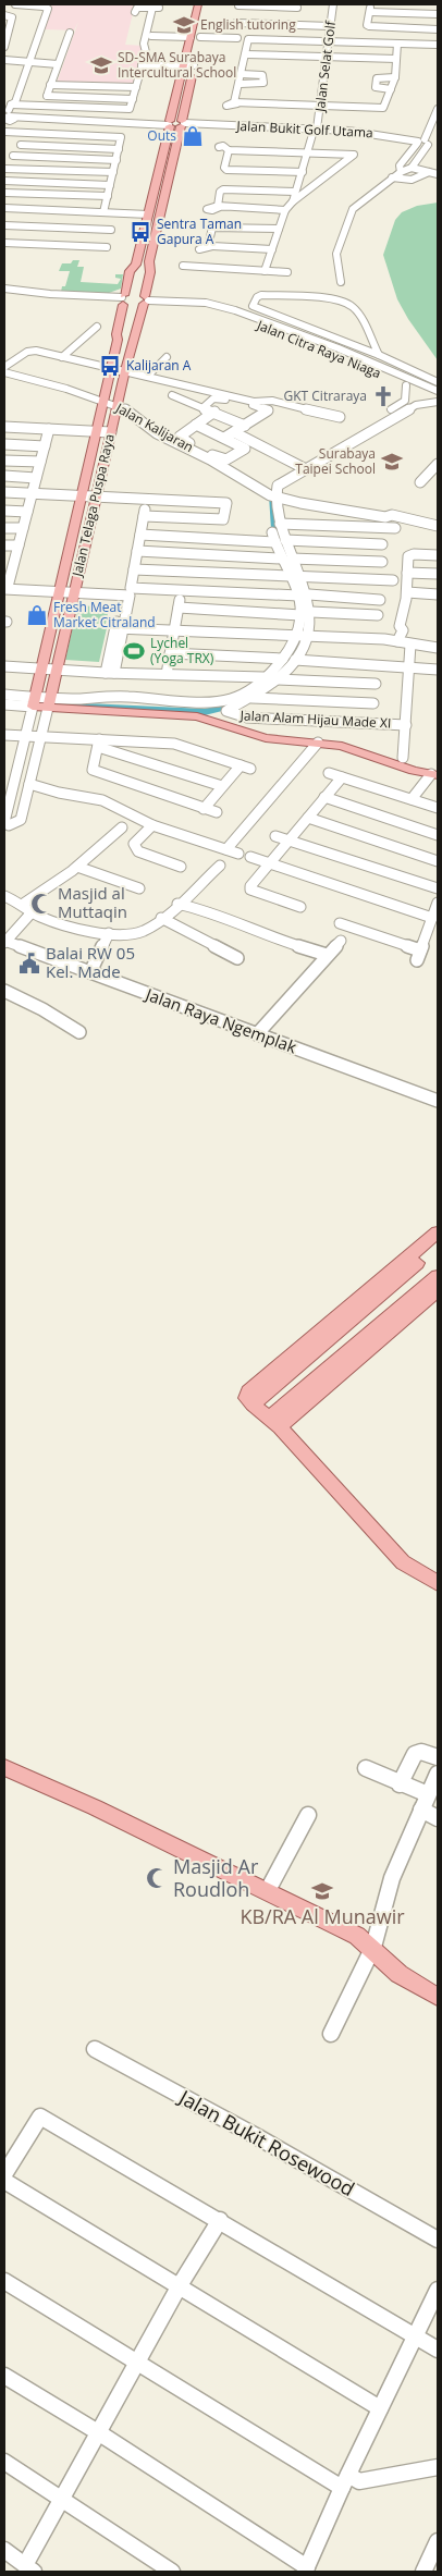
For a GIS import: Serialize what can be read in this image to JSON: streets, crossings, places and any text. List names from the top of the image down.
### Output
{
  "streets": {
    "main road": ["Jalan Telaga Puspa Raya"],
    "street": [
      "Jalan Selat Golf",
      "Jalan Bukit Golf Utama",
      "Jalan Citra Raya Niaga",
      "Jalan Kalijaran",
      "Jalan Alam Hijau Made XI",
      "Jalan Raya Ngemplak",
      "Jalan Bukit Rosewood"
    ]
  },
  "crossings": [
    ["Jalan Selat Golf", "Jalan Bukit Golf Utama"],
    ["Jalan Bukit Golf Utama", "Jalan Telaga Puspa Raya"],
    ["Jalan Citra Raya Niaga", "Jalan Telaga Puspa Raya"],
    ["Jalan Kalijaran", "Jalan Telaga Puspa Raya"]
  ],
  "places": {
    "school or university": [
      "English tutoring",
      "SD-SMA Surabaya Intercultural School",
      "Surabaya Taipei School",
      "KB/RA Al Munawir"
    ],
    "shop": ["Outs", "Fresh Meat Market Citraland"],
    "bus stop": ["Sentra Taman Gapura A", "Kalijaran A"],
    "church": ["GKT Citraraya"],
    "sports": ["Lychel (Yoga TRX)"],
    "mosque": ["Masjid al Muttaqin", "Masjid Ar Roudloh"],
    "public building": ["Balai RW 05 Kel. Made"]
  }
}
